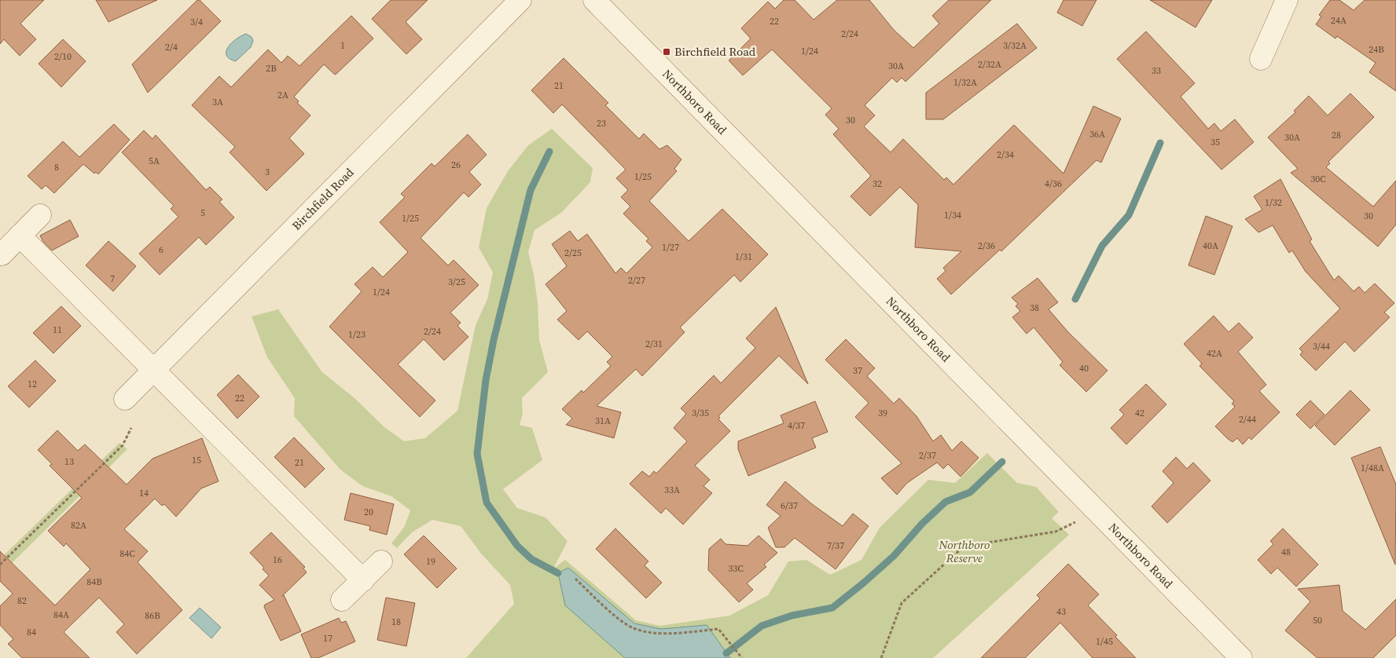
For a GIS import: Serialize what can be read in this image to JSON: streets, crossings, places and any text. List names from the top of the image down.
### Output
{
  "streets": {
    "street": ["Northboro Road", "Birchfield Road"]
  },
  "parks": ["Northboro Reserve"],
  "places": {
    "transit": ["Birchfield Road"]
  },
  "house_numbers": [
    "24A",
    "22",
    "3/4",
    "2/24",
    "1",
    "3/32A",
    "2/4",
    "24B",
    "1/24",
    "2/10",
    "2/32A",
    "30A",
    "2B",
    "33",
    "1/32A",
    "21",
    "2A",
    "3A",
    "30",
    "23",
    "36A",
    "28",
    "30A",
    "35",
    "2/34",
    "5A",
    "26",
    "8",
    "3",
    "1/25",
    "30C",
    "32",
    "4/36",
    "1/32",
    "5",
    "1/34",
    "30",
    "1/25",
    "2/36",
    "40A",
    "1/27",
    "6",
    "2/25",
    "1/31",
    "7",
    "2/27",
    "3/25",
    "1/24",
    "38",
    "11",
    "2/24",
    "1/23",
    "2/31",
    "3/44",
    "42A",
    "40",
    "37",
    "12",
    "22",
    "3/35",
    "39",
    "42",
    "2/44",
    "31A",
    "4/37",
    "2/37",
    "15",
    "13",
    "21",
    "1/48A",
    "33A",
    "14",
    "6/37",
    "20",
    "82A",
    "7/37",
    "48",
    "84C",
    "16",
    "19",
    "33C",
    "84B",
    "82",
    "43",
    "84A",
    "86B",
    "50",
    "18",
    "84",
    "17",
    "1/45"
  ]
}
